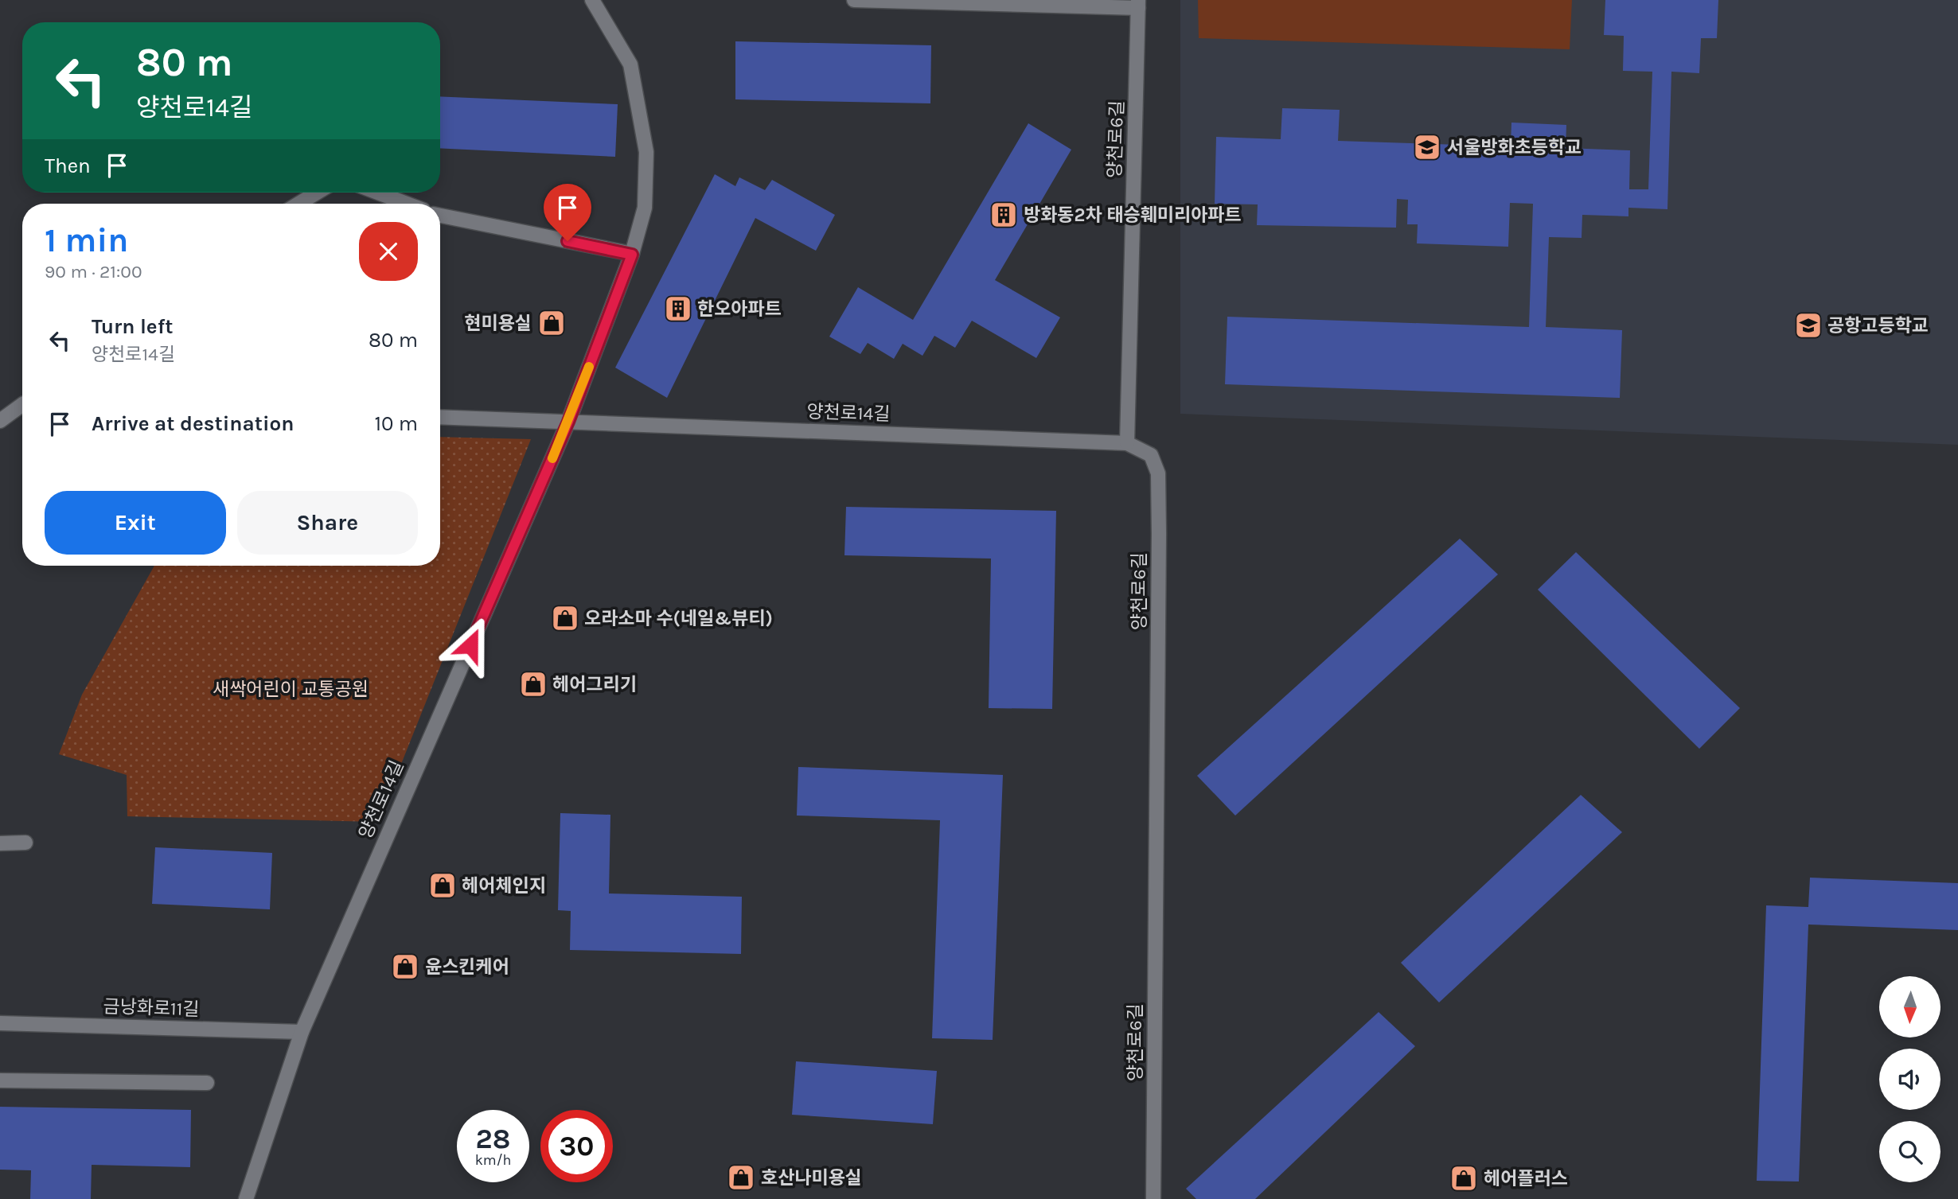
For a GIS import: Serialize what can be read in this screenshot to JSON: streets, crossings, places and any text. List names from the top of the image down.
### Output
{
  "streets": {
    "street": ["양천로6길", "양천로14길", "금낭화로11길"]
  },
  "crossings": [
    ["양천로6길", "양천로14길"],
    ["양천로14길", "금낭화로11길"]
  ],
  "parks": ["새싹어린이 교통공원"],
  "places": {
    "school or university": ["서울방화초등학교", "공항고등학교"],
    "building": ["방화동2차 태승훼미리아파트", "한오아파트"],
    "shop": [
      "현미용실",
      "오라소마 수(네일&뷰티)",
      "헤어그리기",
      "헤어체인지",
      "윤스킨케어",
      "호산나미용실",
      "헤어플러스"
    ]
  },
  "north": "bottom",
  "page": {
    "turn": ["80 m", "양천로14길"],
    "then": "Then",
    "heading": ["1 min", "90 m · 21:00"],
    "list": [
      {
        "name": "Turn left",
        "note": "양천로14길",
        "value": "80 m"
      },
      {
        "name": "Arrive at destination",
        "value": "10 m"
      }
    ],
    "buttons": ["Exit", "Share"],
    "speed": "28 km/h",
    "limit": "30"
  }
}
